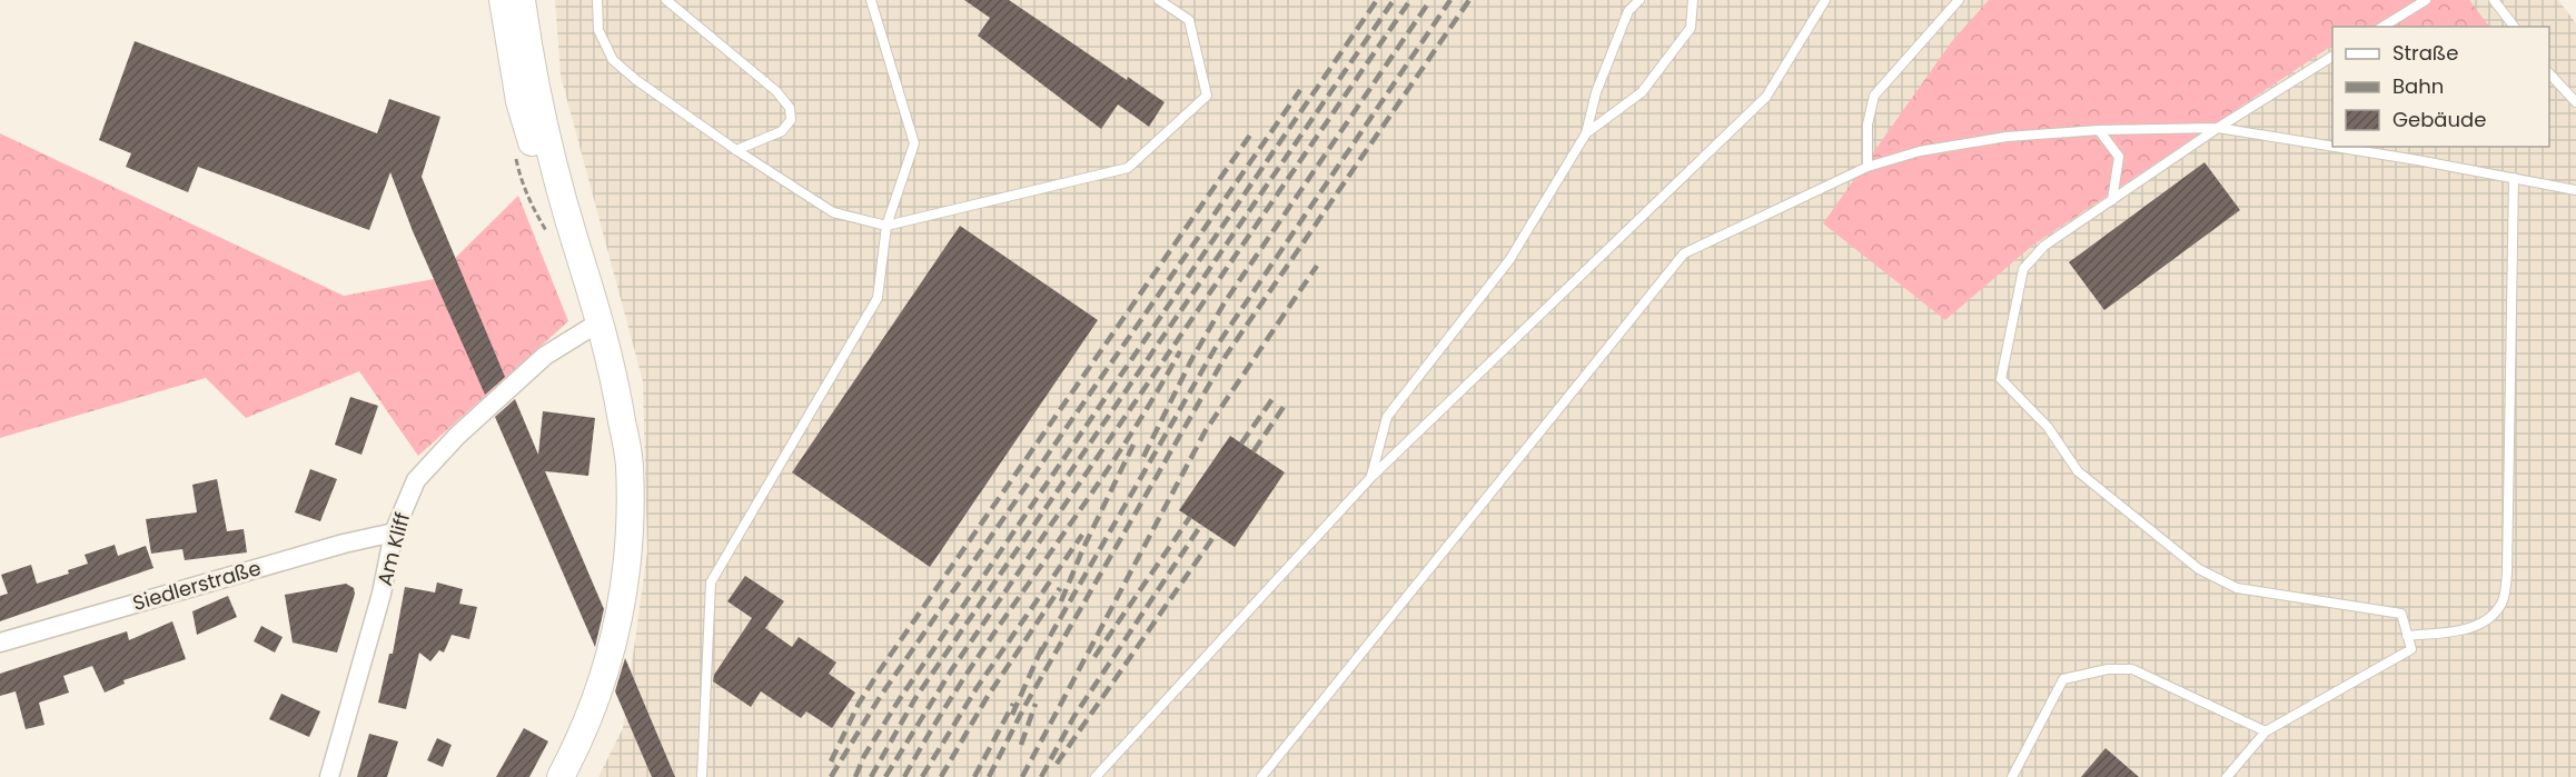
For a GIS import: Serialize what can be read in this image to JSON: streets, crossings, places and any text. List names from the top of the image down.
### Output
{
  "streets": {
    "street": ["Am Kliff", "Siedlerstraße"]
  },
  "crossings": [
    ["Am Kliff", "Siedlerstraße"]
  ],
  "legend": ["Straße", "Bahn", "Gebäude"]
}
